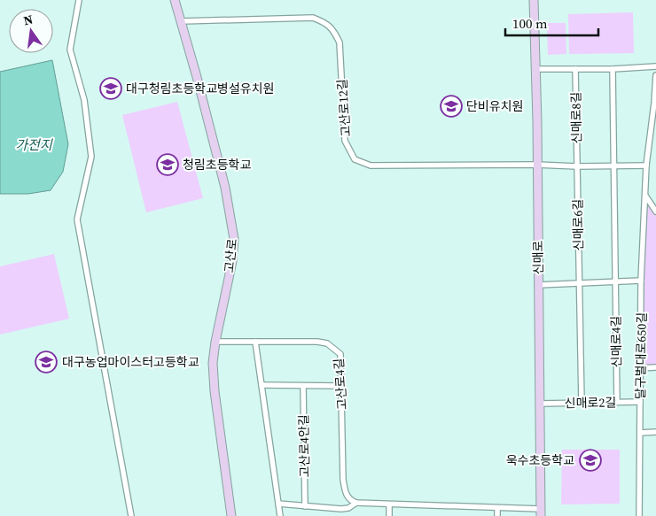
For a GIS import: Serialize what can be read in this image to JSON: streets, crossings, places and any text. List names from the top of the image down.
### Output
{
  "streets": {
    "main road": ["고산로", "신매로"],
    "street": [
      "고산로12길",
      "신매로8길",
      "신매로6길",
      "신매로4길",
      "달구벌대로650길",
      "고산로4길",
      "신매로2길",
      "고산로4안길"
    ]
  },
  "crossings": [
    ["고산로12길", "고산로"],
    ["고산로12길", "신매로"],
    ["신매로8길", "신매로6길"],
    ["고산로", "고산로4길"],
    ["신매로", "신매로2길"],
    ["신매로4길", "신매로2길"],
    ["달구벌대로650길", "신매로2길"]
  ],
  "water": ["가전지"],
  "places": {
    "school or university": [
      "대구청림초등학교병설유치원",
      "단비유치원",
      "청림초등학교",
      "대구농업마이스터고등학교",
      "욱수초등학교"
    ]
  },
  "scale_bar": "100 m",
  "north": "top"
}
